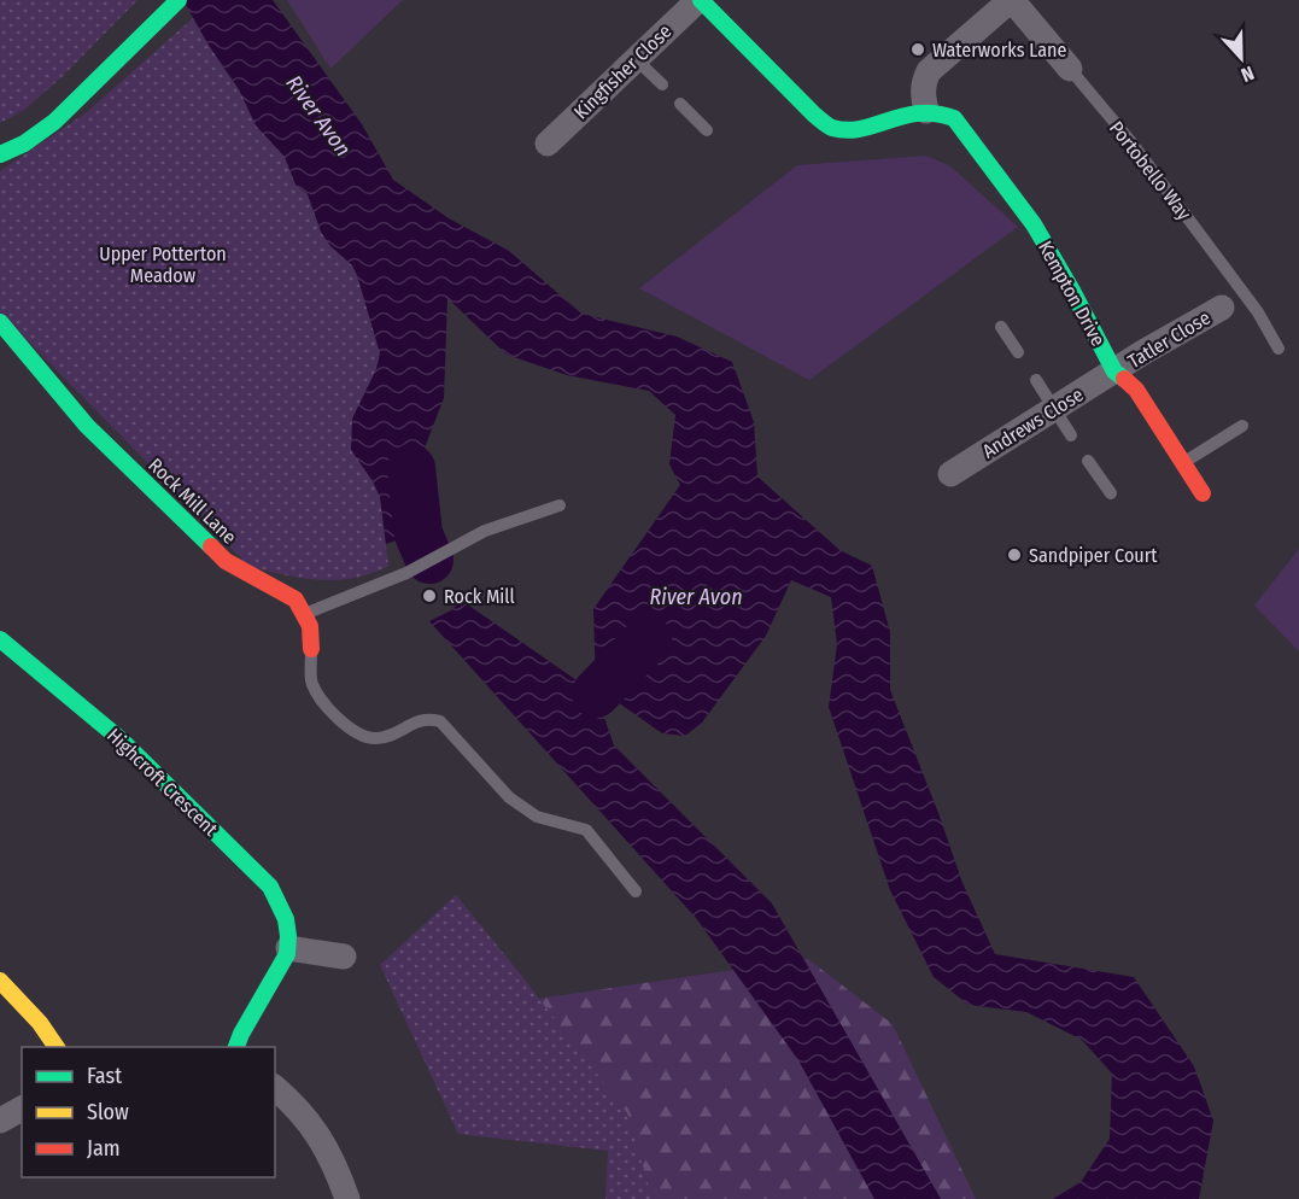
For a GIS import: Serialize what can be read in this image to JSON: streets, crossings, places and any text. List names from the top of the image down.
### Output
{
  "streets": {
    "street": [
      "Kingfisher Close",
      "Portobello Way",
      "Kempton Drive",
      "Tatler Close",
      "Andrews Close",
      "Rock Mill Lane",
      "Highcroft Crescent"
    ]
  },
  "crossings": [
    ["Portobello Way", "Kempton Drive"],
    ["Kempton Drive", "Tatler Close"],
    ["Kempton Drive", "Andrews Close"],
    ["Tatler Close", "Andrews Close"]
  ],
  "water": ["River Avon"],
  "parks": ["Upper Potterton Meadow"],
  "places": ["Waterworks Lane", "Sandpiper Court", "Rock Mill"],
  "legend": ["Fast", "Slow", "Jam"],
  "north": "bottom"
}
